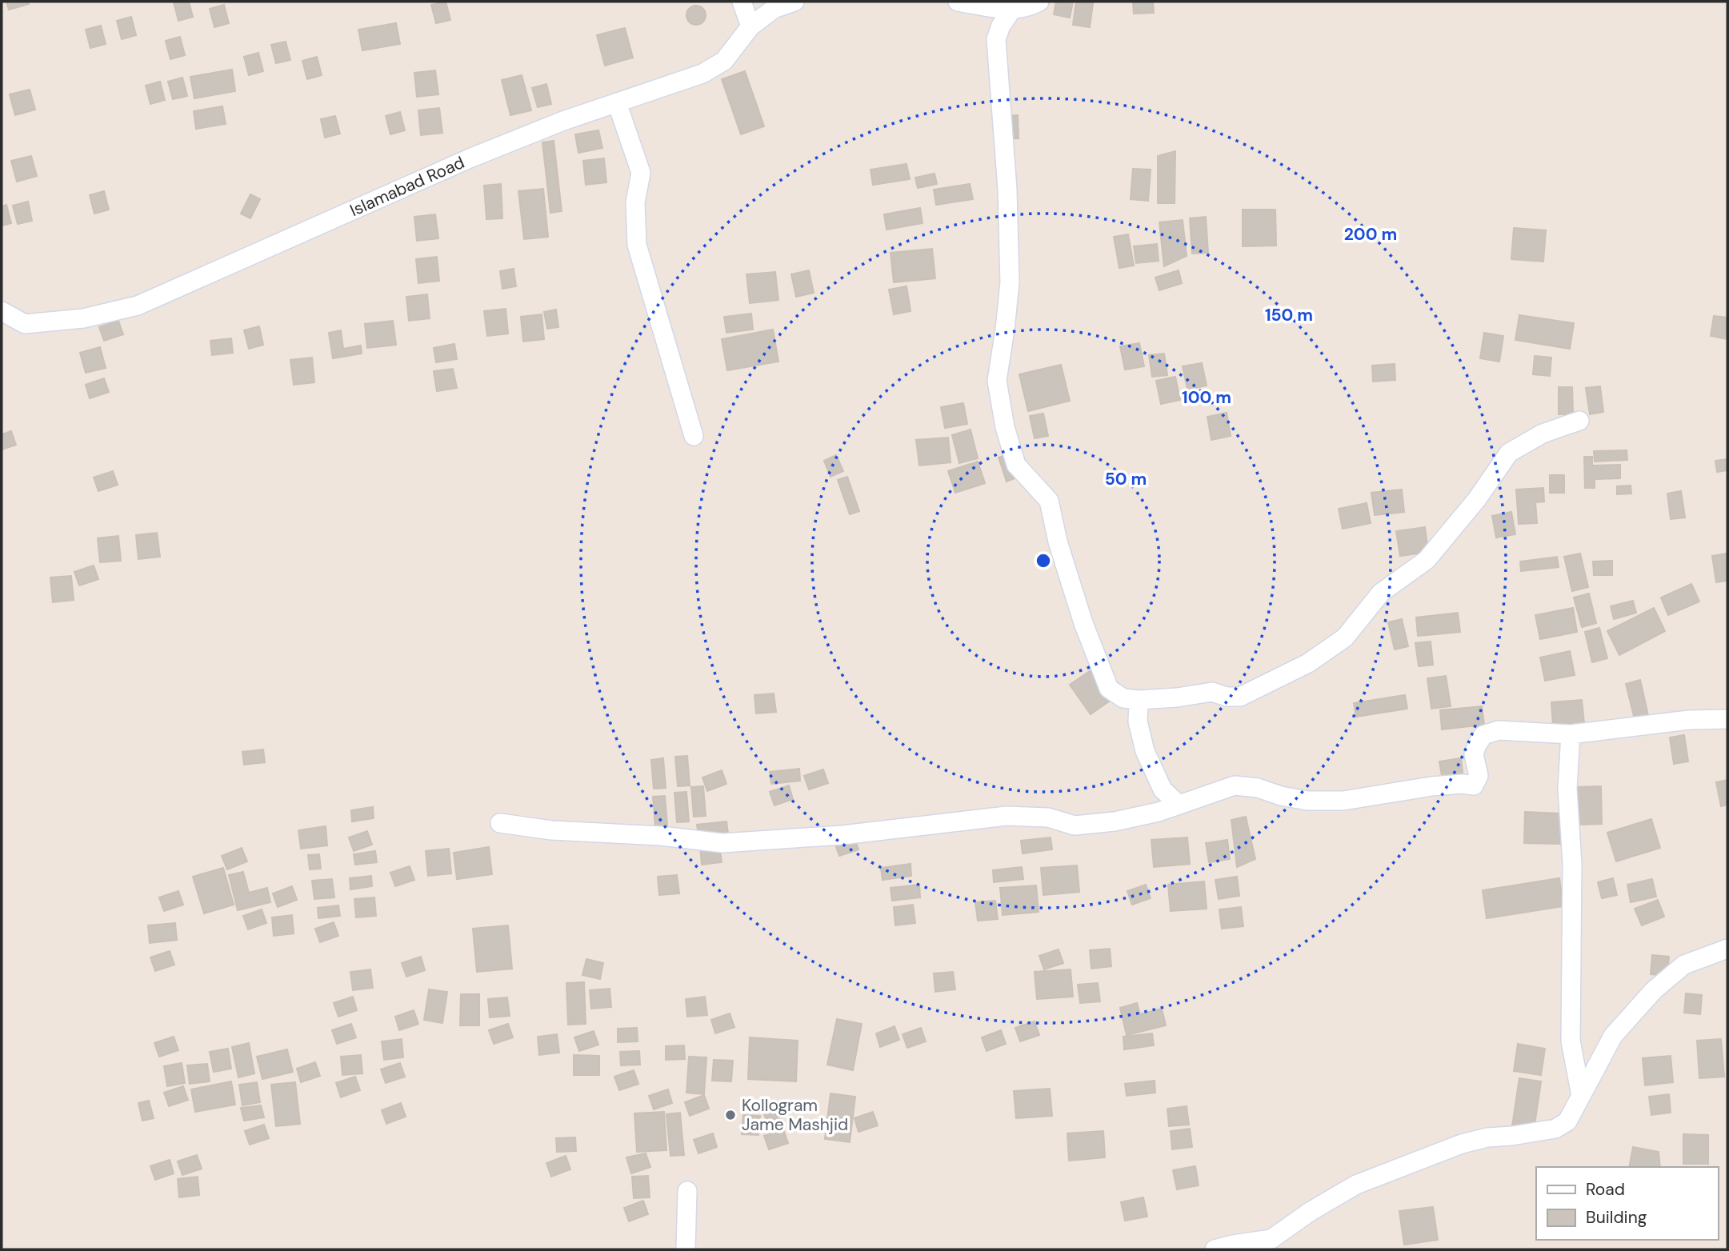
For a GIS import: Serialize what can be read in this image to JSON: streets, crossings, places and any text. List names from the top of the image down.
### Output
{
  "streets": {
    "street": ["Islamabad Road"]
  },
  "places": ["Kollogram Jame Mashjid"],
  "legend": ["Road", "Building"],
  "rings": [
    "200 m",
    "150 m",
    "100 m",
    "50 m"
  ]
}
